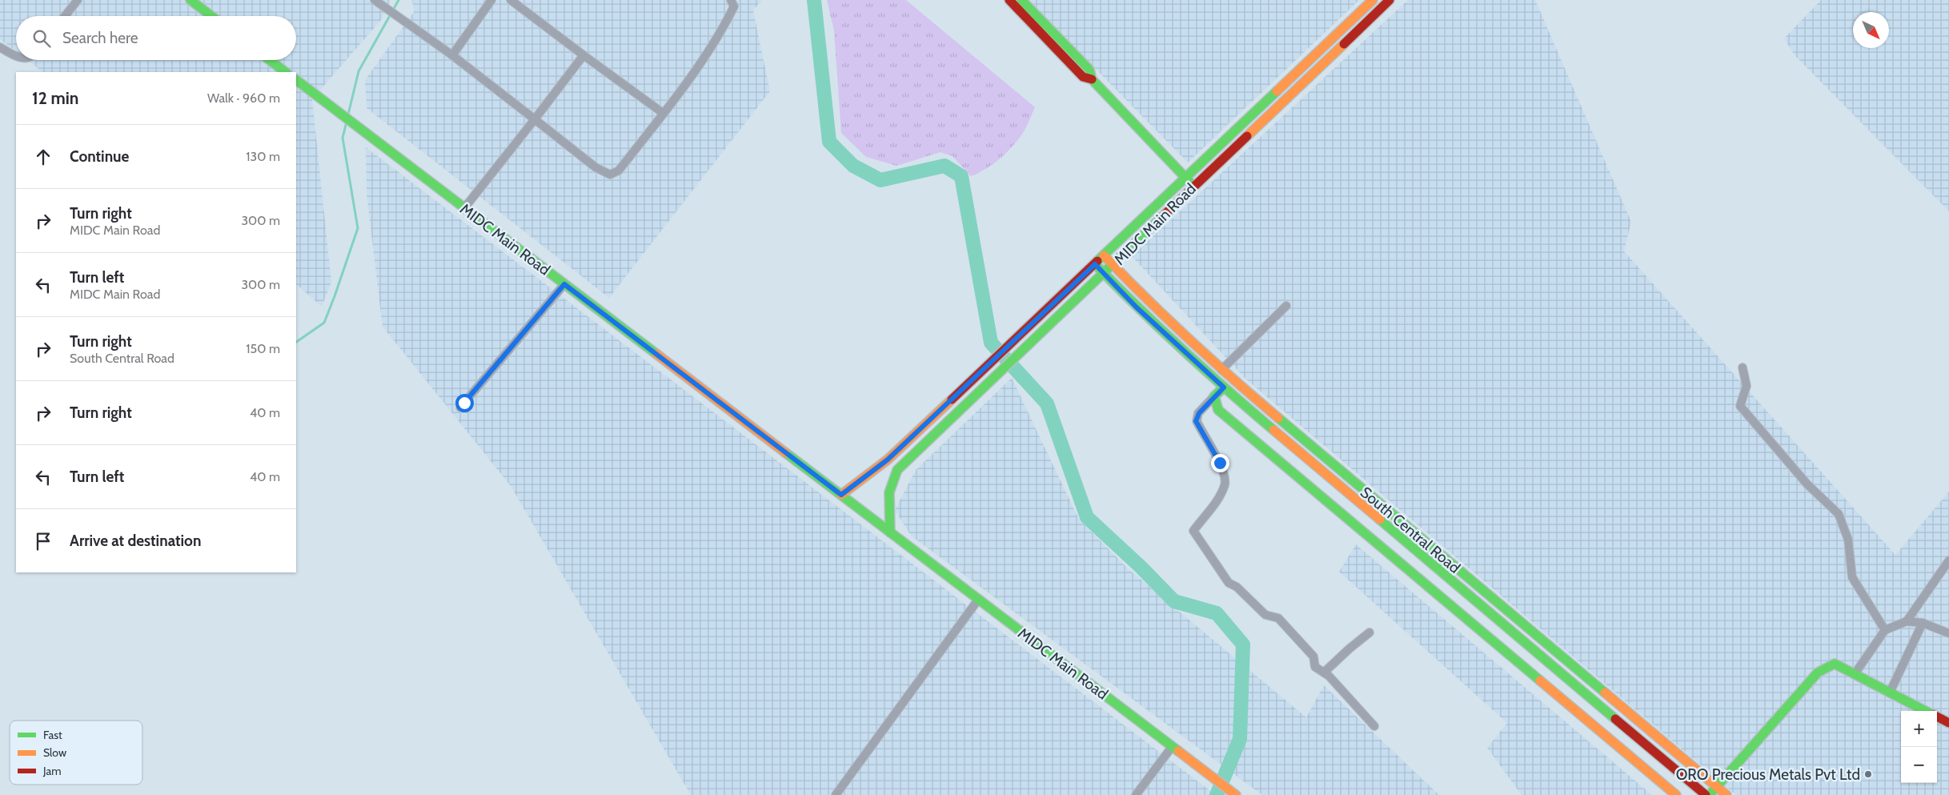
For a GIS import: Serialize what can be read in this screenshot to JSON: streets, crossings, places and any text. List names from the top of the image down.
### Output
{
  "streets": {
    "street": ["MIDC Main Road", "South Central Road"]
  },
  "crossings": [
    ["MIDC Main Road", "South Central Road"]
  ],
  "places": ["ORO Precious Metals Pvt Ltd"],
  "legend": ["Fast", "Slow", "Jam"],
  "north": "bottom right",
  "page": {
    "search": "Search here",
    "heading": ["12 min", "Walk · 960 m"],
    "list": [
      ["Continue", "130 m"],
      ["Turn right", "MIDC Main Road", "300 m"],
      ["Turn left", "MIDC Main Road", "300 m"],
      ["Turn right", "South Central Road", "150 m"],
      ["Turn right", "40 m"],
      ["Turn left", "40 m"],
      "Arrive at destination"
    ],
    "map_buttons": ["+", "−"]
  }
}
